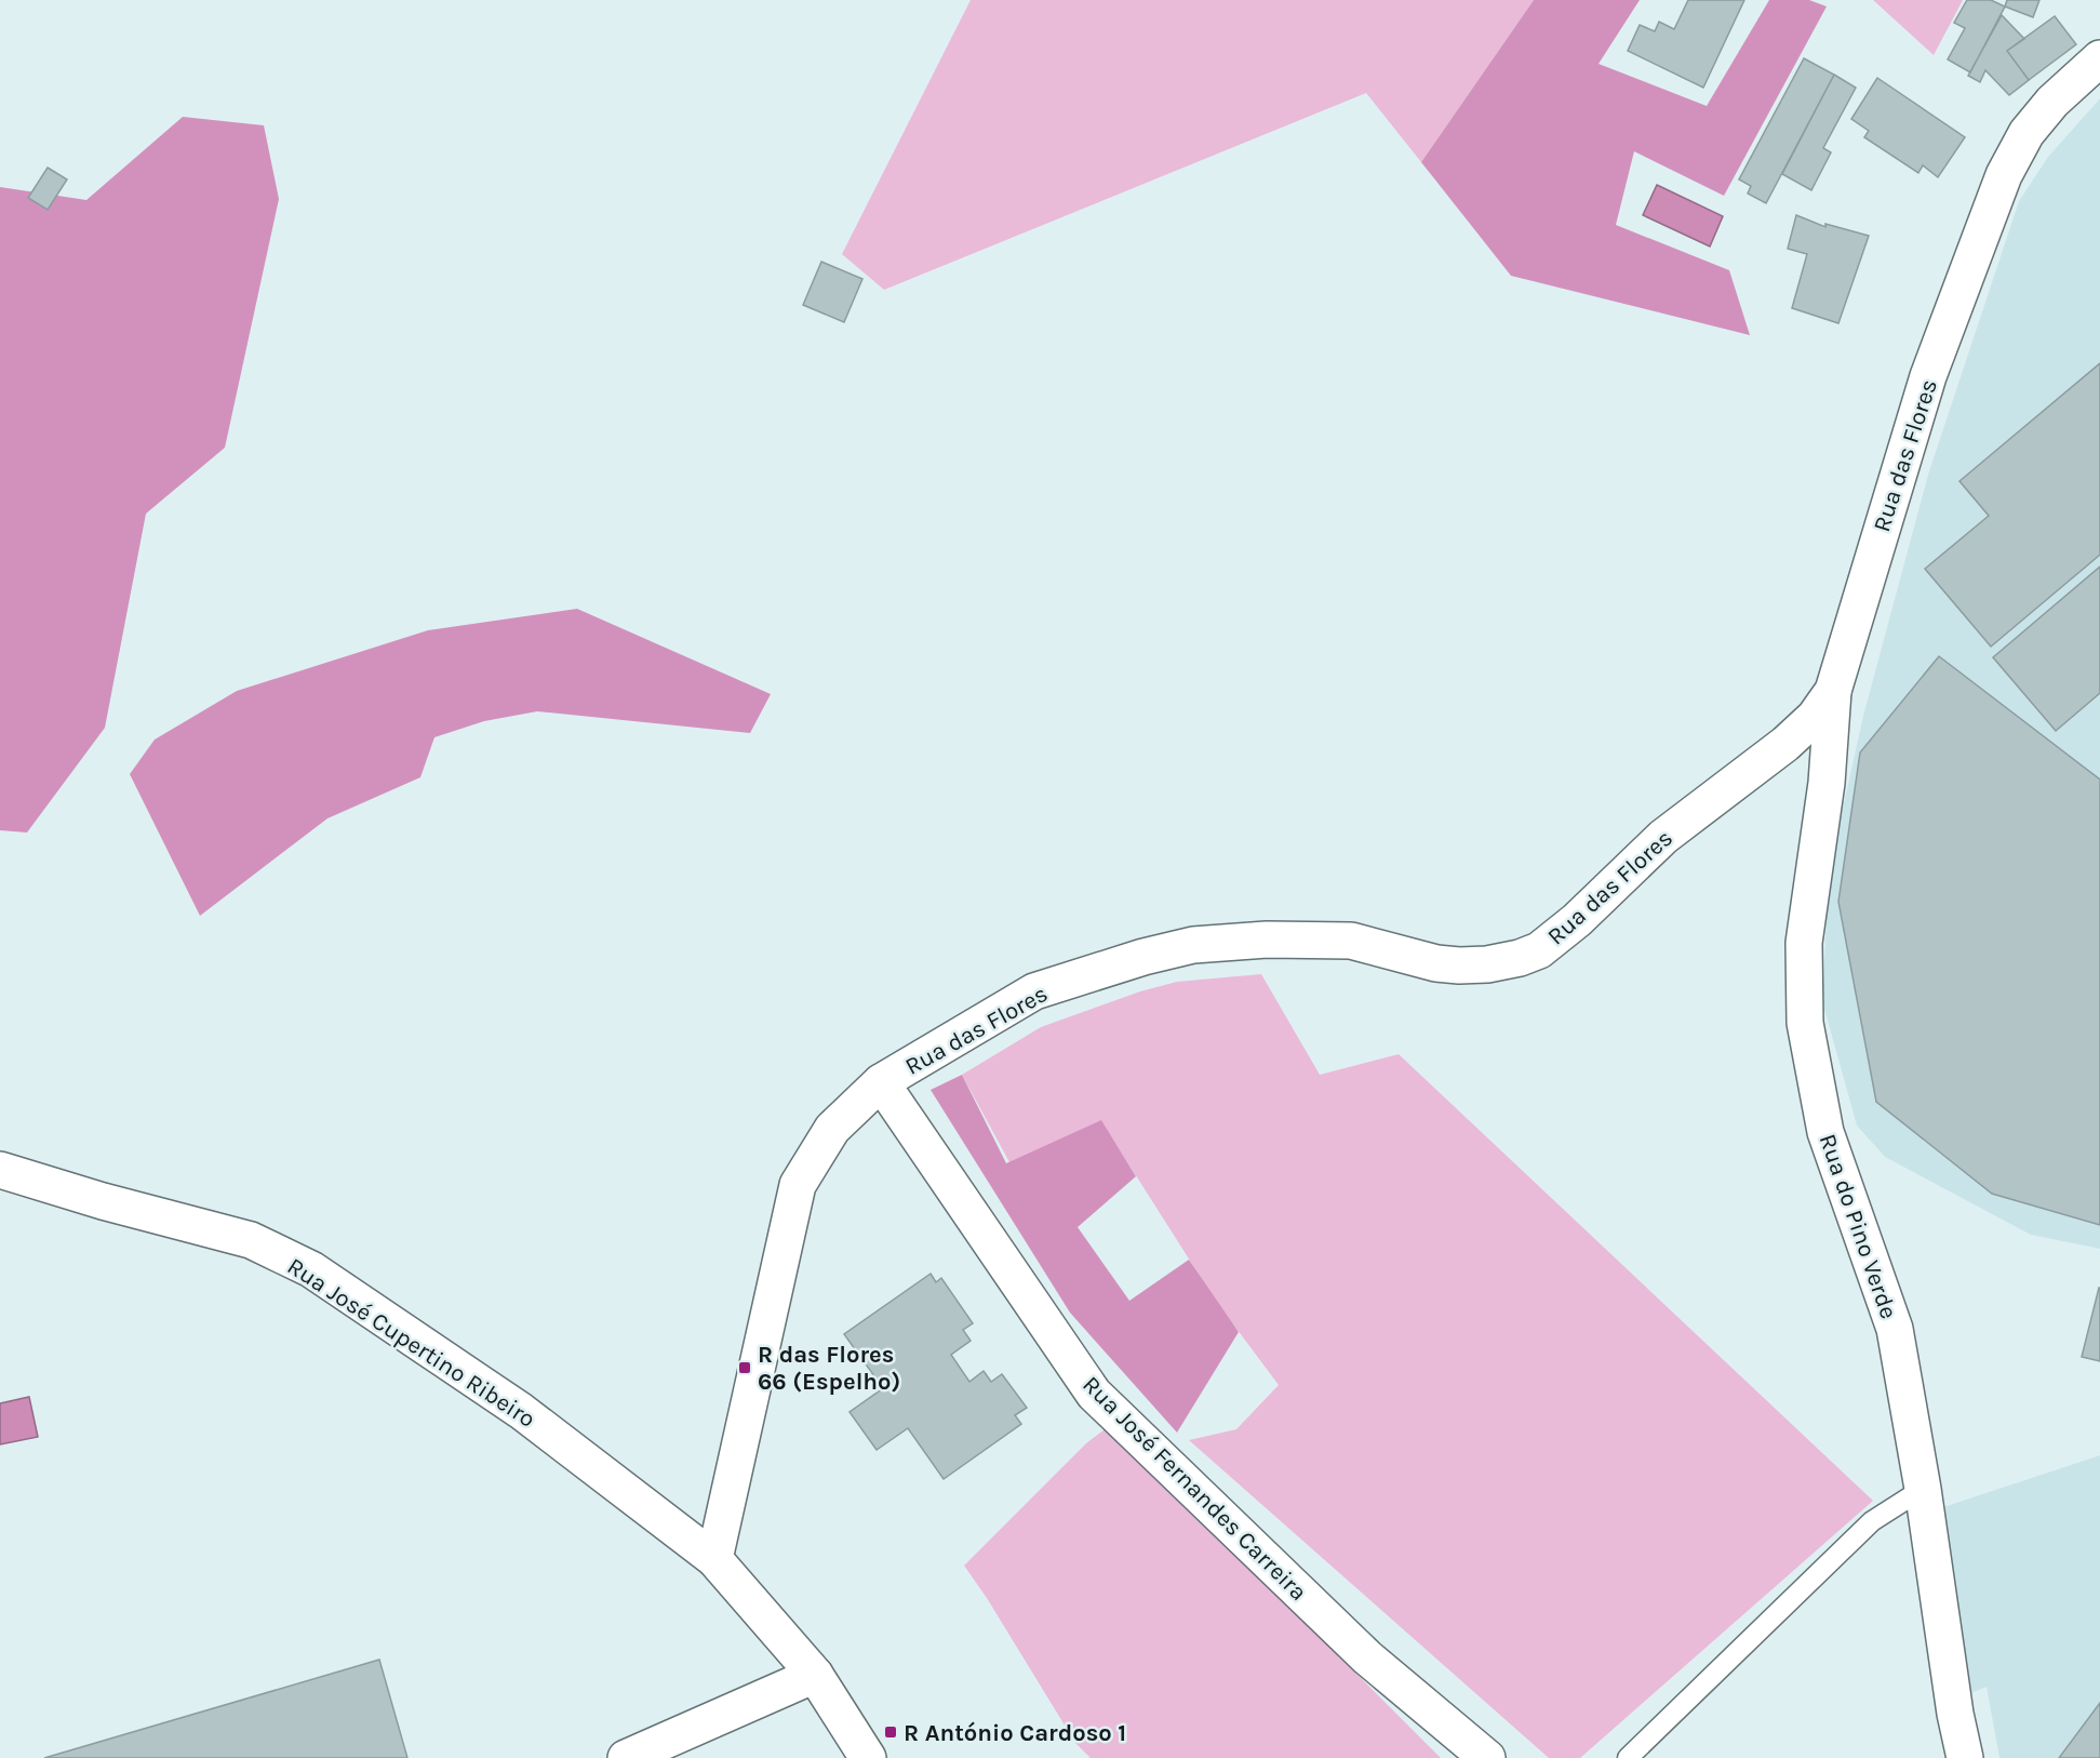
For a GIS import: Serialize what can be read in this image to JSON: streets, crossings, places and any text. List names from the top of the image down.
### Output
{
  "streets": {
    "street": [
      "Rua das Flores",
      "Rua do Pino Verde",
      "Rua José Cupertino Ribeiro",
      "Rua José Fernandes Carreira"
    ]
  },
  "crossings": [
    ["Rua das Flores", "Rua do Pino Verde"],
    ["Rua das Flores", "Rua José Cupertino Ribeiro"],
    ["Rua das Flores", "Rua José Fernandes Carreira"]
  ],
  "places": {
    "transit": ["R das Flores 66 (Espelho)", "R António Cardoso 1"]
  }
}
